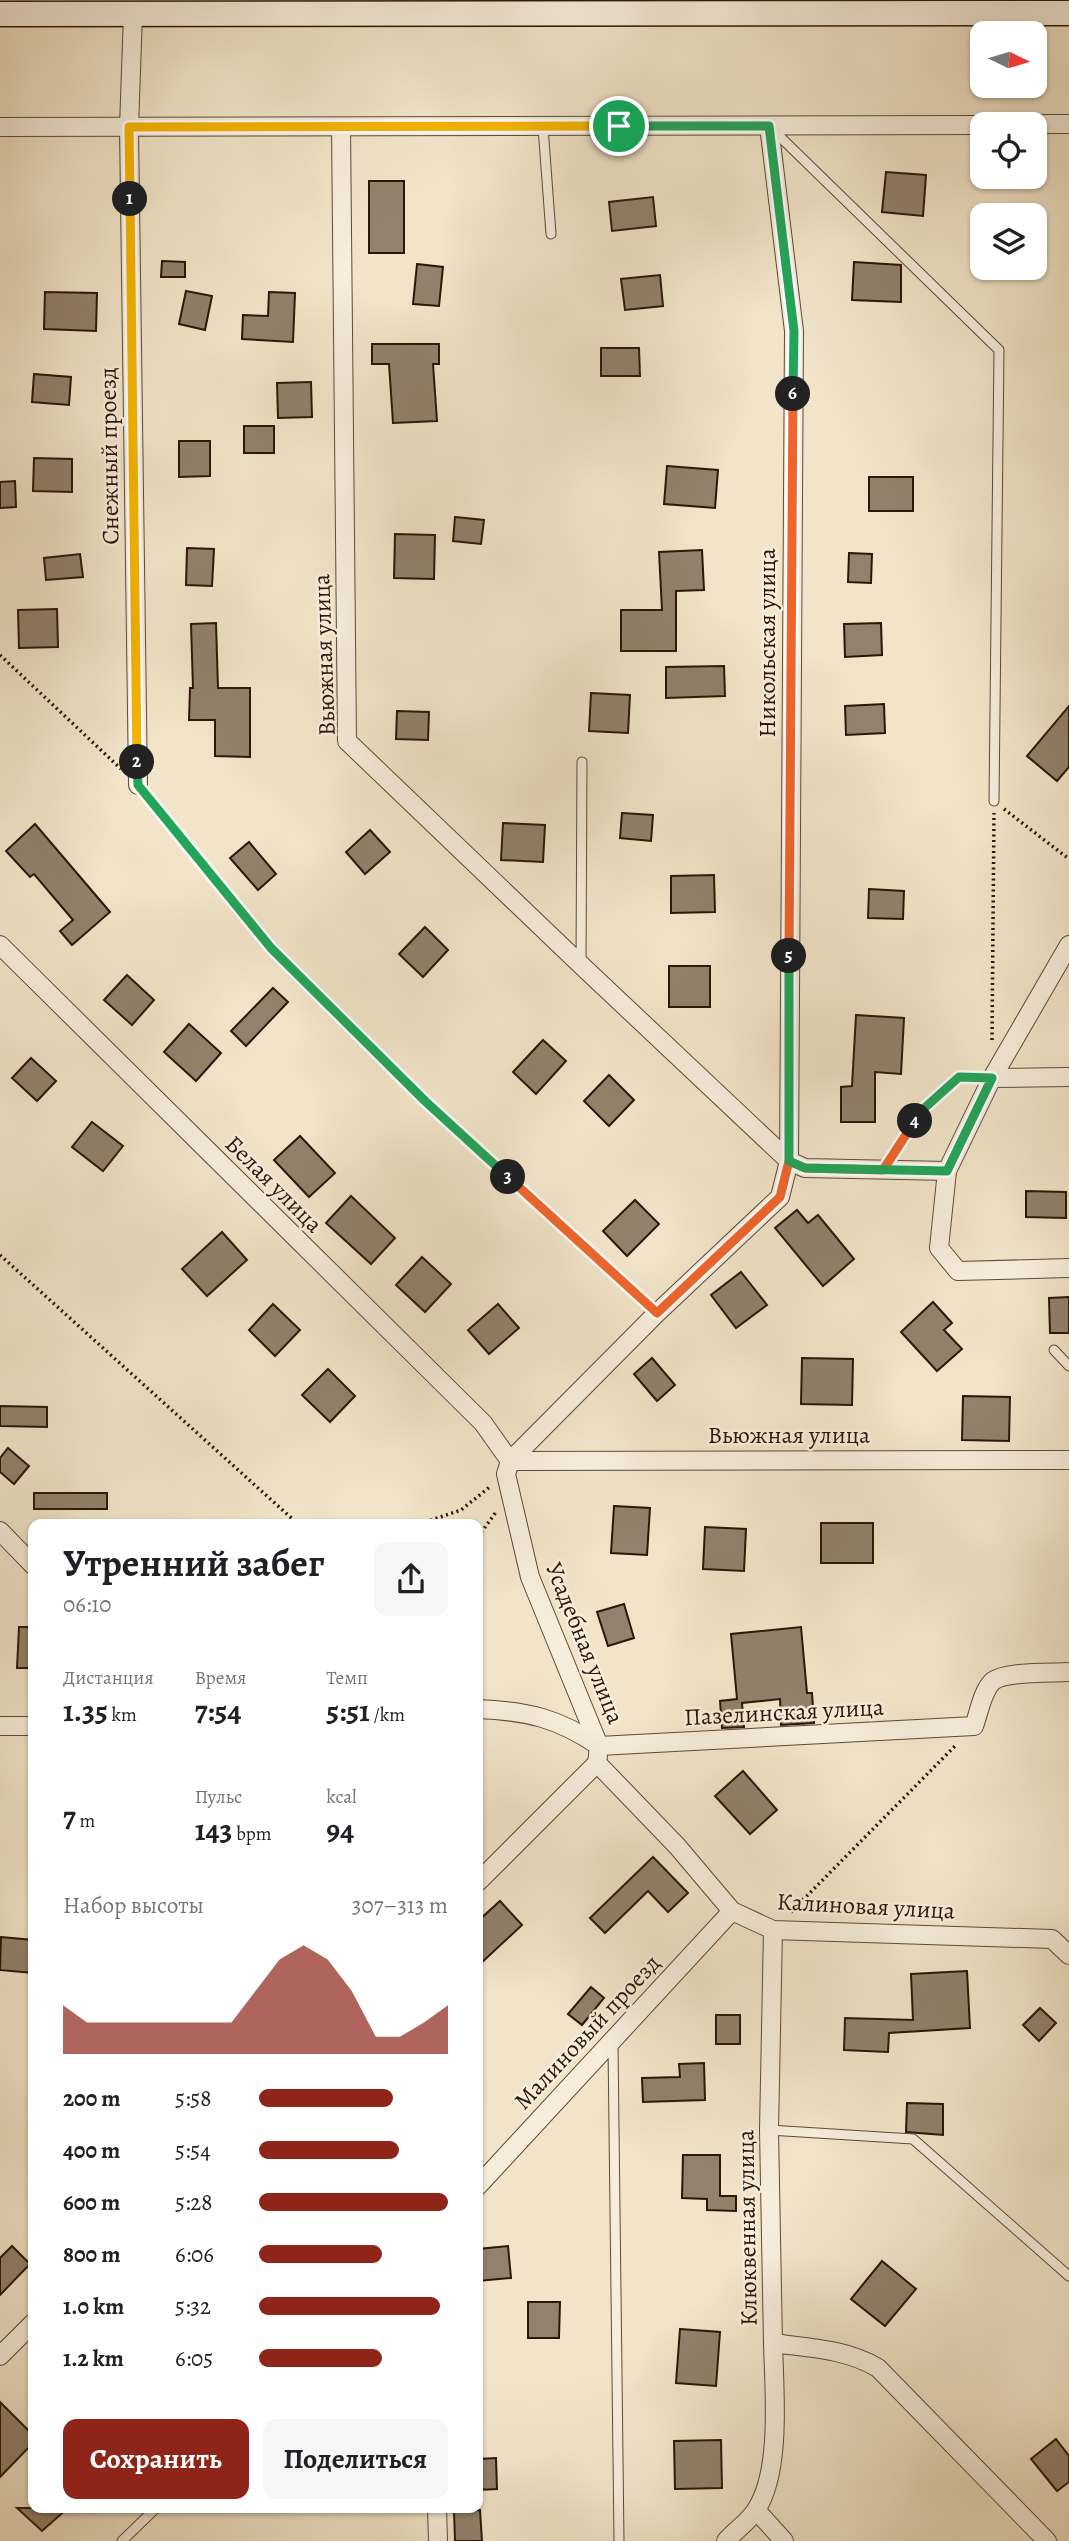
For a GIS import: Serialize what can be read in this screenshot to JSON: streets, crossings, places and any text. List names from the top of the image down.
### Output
{
  "streets": {
    "street": [
      "Снежный проезд",
      "Никольская улица",
      "Вьюжная улица",
      "Белая улица",
      "Усадебная улица",
      "Пазелинская улица",
      "Калиновая улица",
      "Малиновый проезд",
      "Клюквенная улица"
    ]
  },
  "crossings": [
    ["Никольская улица", "Вьюжная улица"],
    ["Никольская улица", "Белая улица"],
    ["Никольская улица", "Усадебная улица"],
    ["Вьюжная улица", "Белая улица"],
    ["Вьюжная улица", "Усадебная улица"],
    ["Белая улица", "Усадебная улица"],
    ["Усадебная улица", "Пазелинская улица"],
    ["Усадебная улица", "Калиновая улица"],
    ["Пазелинская улица", "Калиновая улица"],
    ["Калиновая улица", "Малиновый проезд"],
    ["Калиновая улица", "Клюквенная улица"]
  ],
  "north": "right",
  "page": {
    "pins": [
      "1",
      "6",
      "2",
      "5",
      "4",
      "3"
    ],
    "heading": ["Утренний забег", "06:10"],
    "stats": [
      ["Дистанция", "1.35 km"],
      ["Время", "7:54"],
      ["Темп", "5:51 /km"],
      ["7 m"],
      ["Пульс", "143 bpm"],
      ["kcal", "94"]
    ],
    "chart": ["Набор высоты", "307–313 m"],
    "list": [
      {
        "name": "200 m",
        "note": "5:58"
      },
      {
        "name": "400 m",
        "note": "5:54"
      },
      {
        "name": "600 m",
        "note": "5:28"
      },
      {
        "name": "800 m",
        "note": "6:06"
      },
      {
        "name": "1.0 km",
        "note": "5:32"
      },
      {
        "name": "1.2 km",
        "note": "6:05"
      }
    ],
    "buttons": ["Сохранить", "Поделиться"]
  }
}
